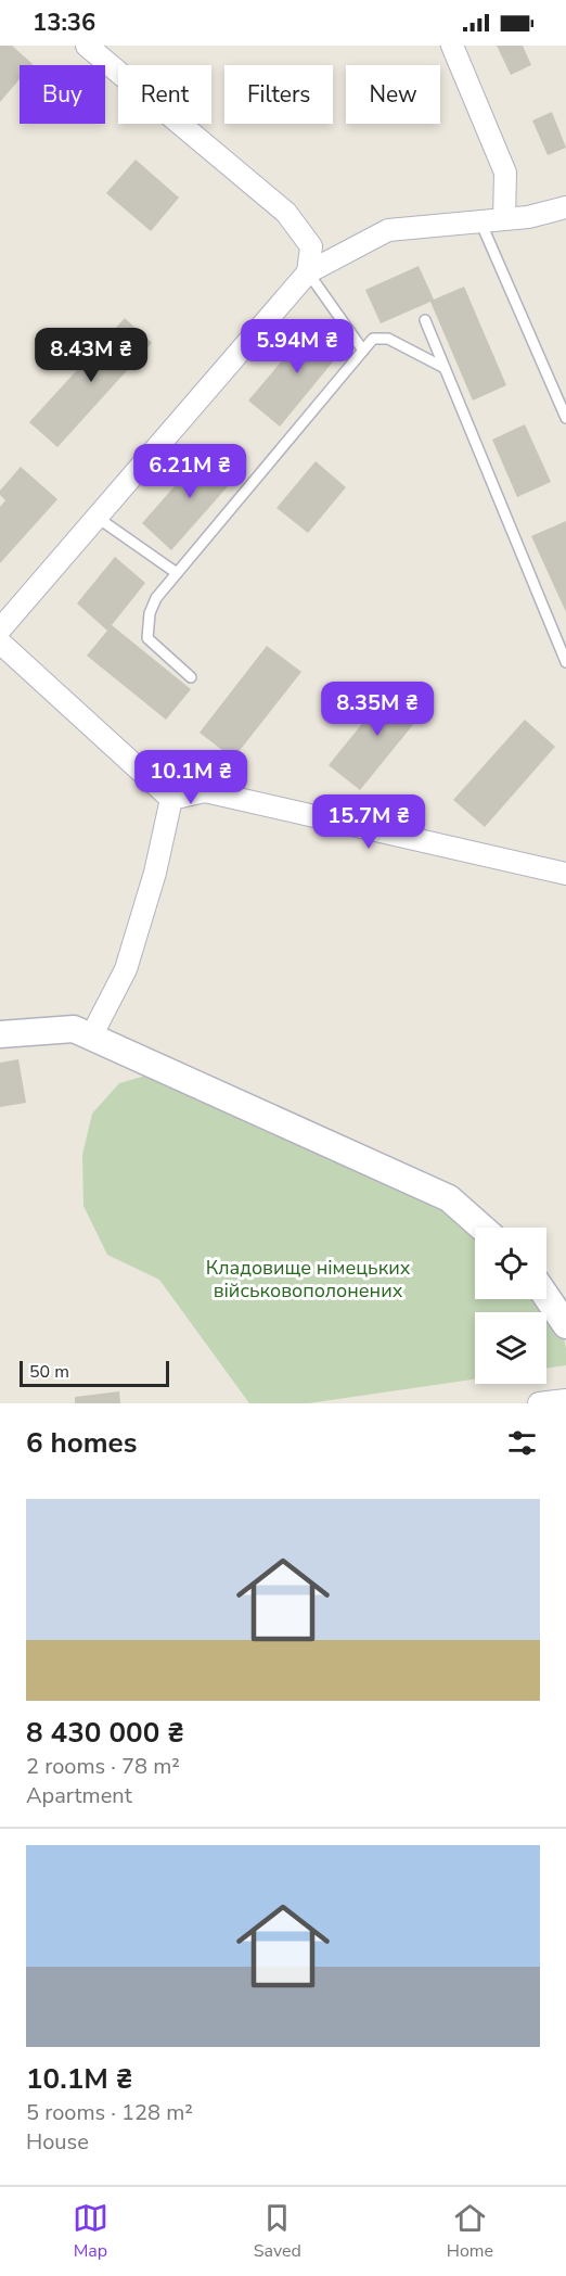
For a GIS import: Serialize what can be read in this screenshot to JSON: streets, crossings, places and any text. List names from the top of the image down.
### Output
{
  "parks": ["Кладовище німецьких військовополонених"],
  "scale_bar": "50 m",
  "page": {
    "status": "13:36",
    "chip": [
      "Buy",
      "Rent",
      "Filters",
      "New"
    ],
    "price": [
      "5.94M ₴",
      "8.43M ₴",
      "6.21M ₴",
      "8.35M ₴",
      "10.1M ₴",
      "15.7M ₴"
    ],
    "scale": "50 m",
    "heading": "6 homes",
    "list": [
      {
        "name": "8 430 000 ₴",
        "note": "2 rooms · 78 m² · Apartment"
      },
      {
        "name": "10.1M ₴",
        "note": "5 rooms · 128 m² · House"
      }
    ],
    "tabs": ["Map", "Saved", "Home"]
  }
}
